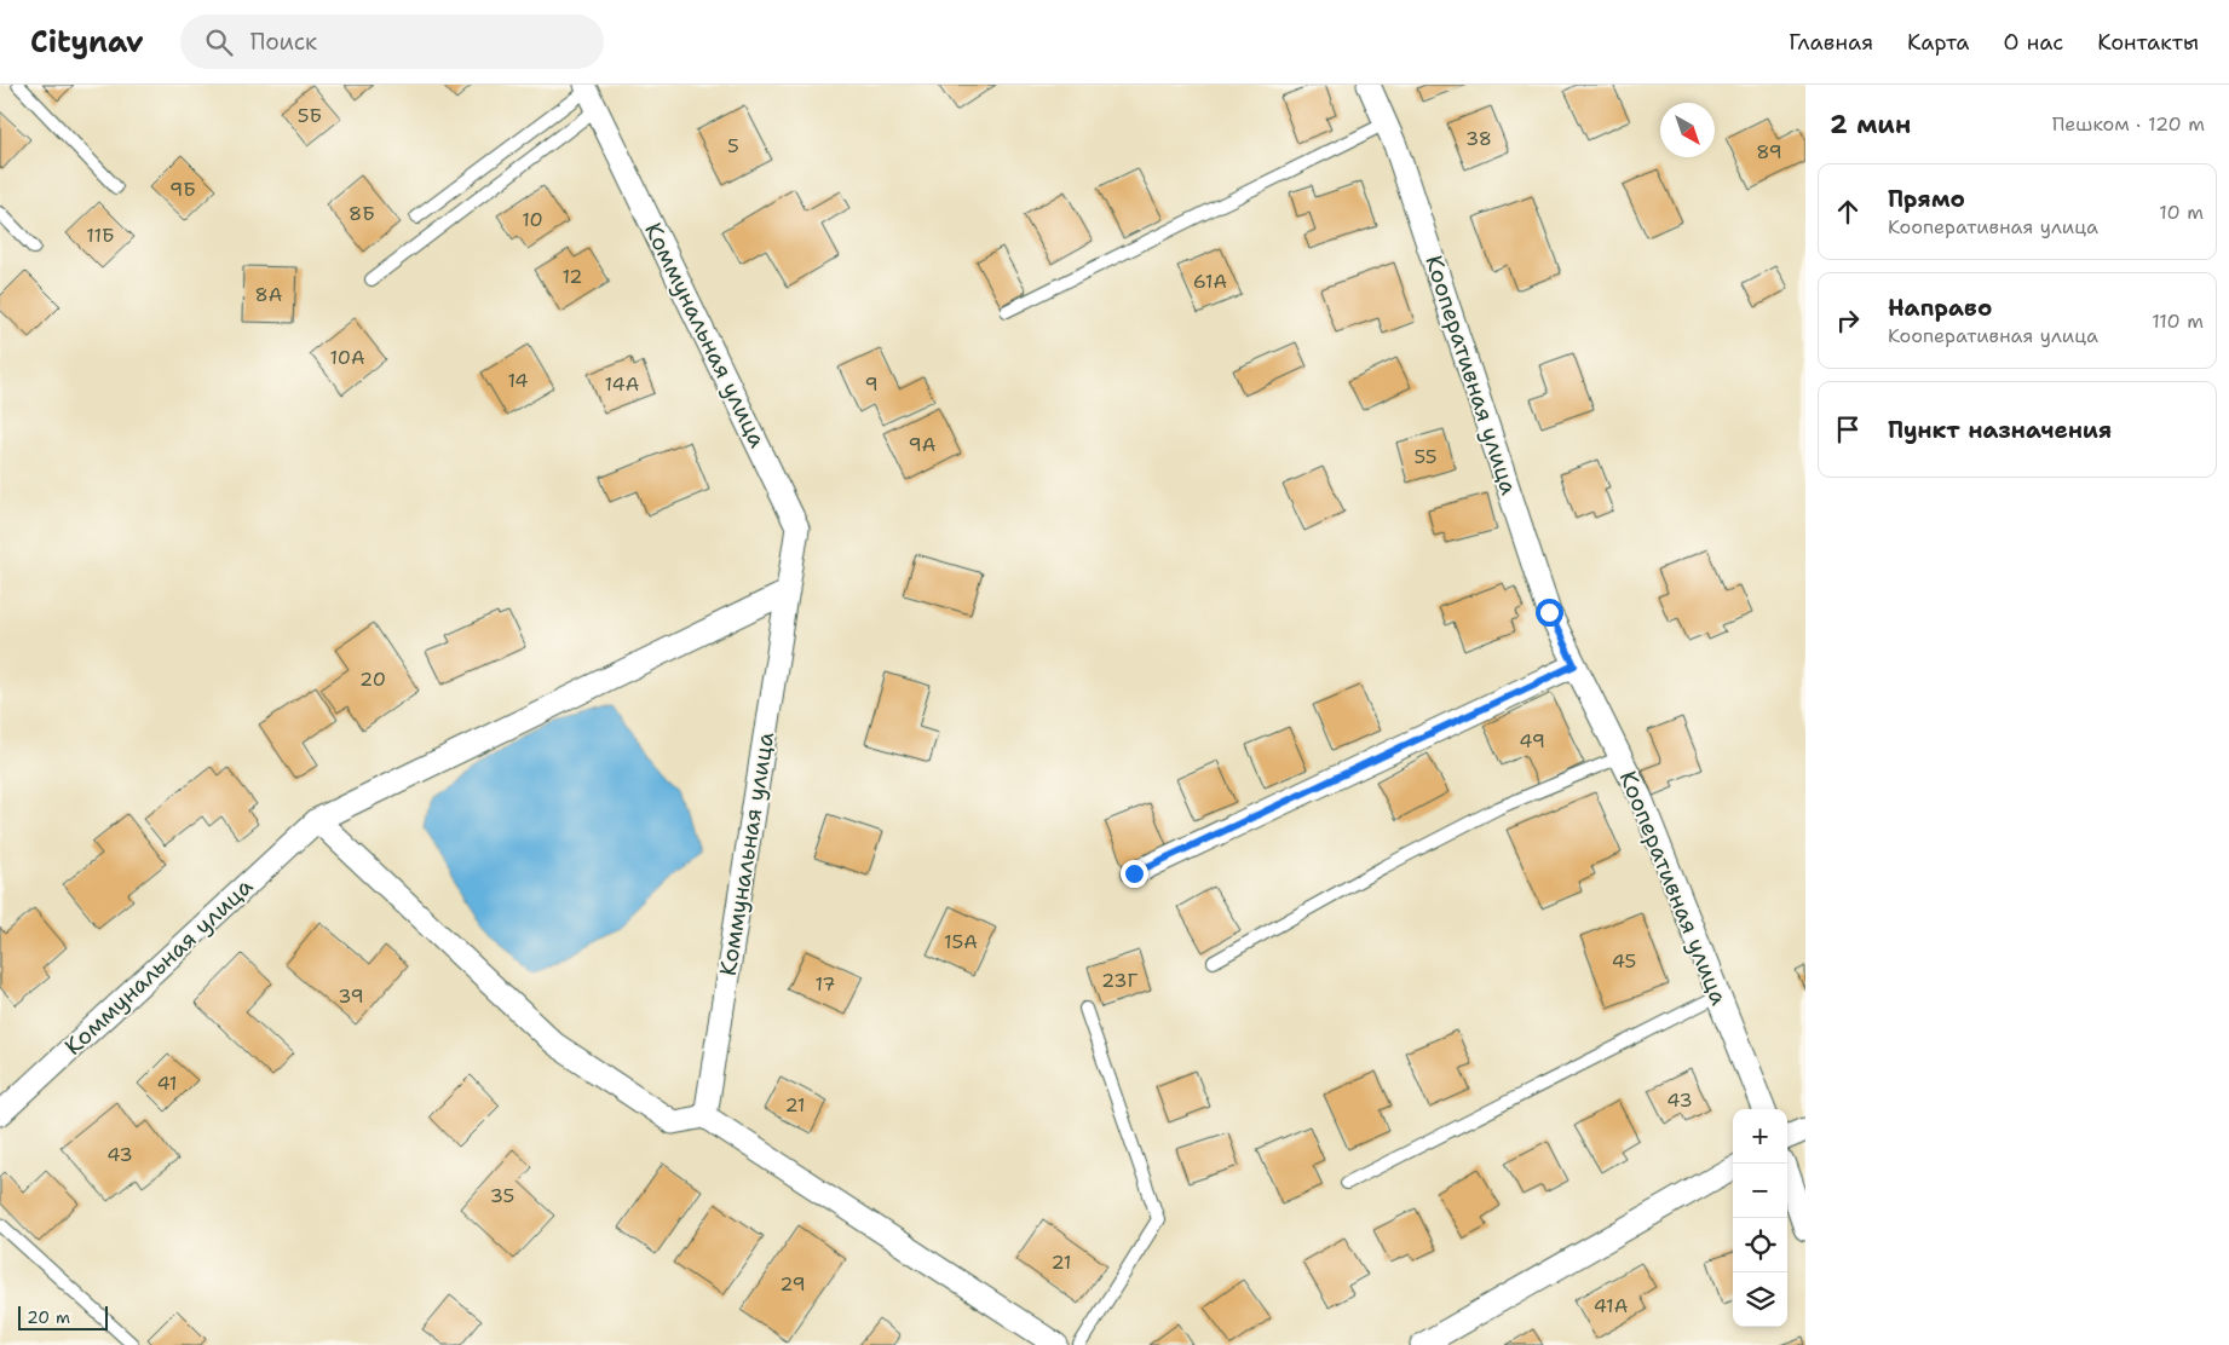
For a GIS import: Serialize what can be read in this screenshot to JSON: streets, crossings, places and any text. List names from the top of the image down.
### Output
{
  "streets": {
    "street": ["Коммунальная улица", "Кооперативная улица"]
  },
  "house_numbers": [
    "5Б",
    "38",
    "5",
    "89",
    "9Б",
    "8Б",
    "10",
    "11Б",
    "12",
    "61А",
    "8А",
    "10А",
    "14",
    "14А",
    "9",
    "9А",
    "55",
    "20",
    "49",
    "15А",
    "45",
    "23Г",
    "17",
    "39",
    "41",
    "43",
    "21",
    "43",
    "35",
    "21",
    "29",
    "41А"
  ],
  "scale_bar": "20 m",
  "north": "bottom right",
  "page": {
    "header": "Citynav",
    "search": "Поиск",
    "nav": [
      "Главная",
      "Карта",
      "О нас",
      "Контакты"
    ],
    "heading": ["2 мин", "Пешком · 120 m"],
    "list": [
      ["Прямо", "Кооперативная улица", "10 m"],
      ["Направо", "Кооперативная улица", "110 m"],
      "Пункт назначения"
    ],
    "map_buttons": ["+", "−"],
    "scale": "20 m"
  }
}
